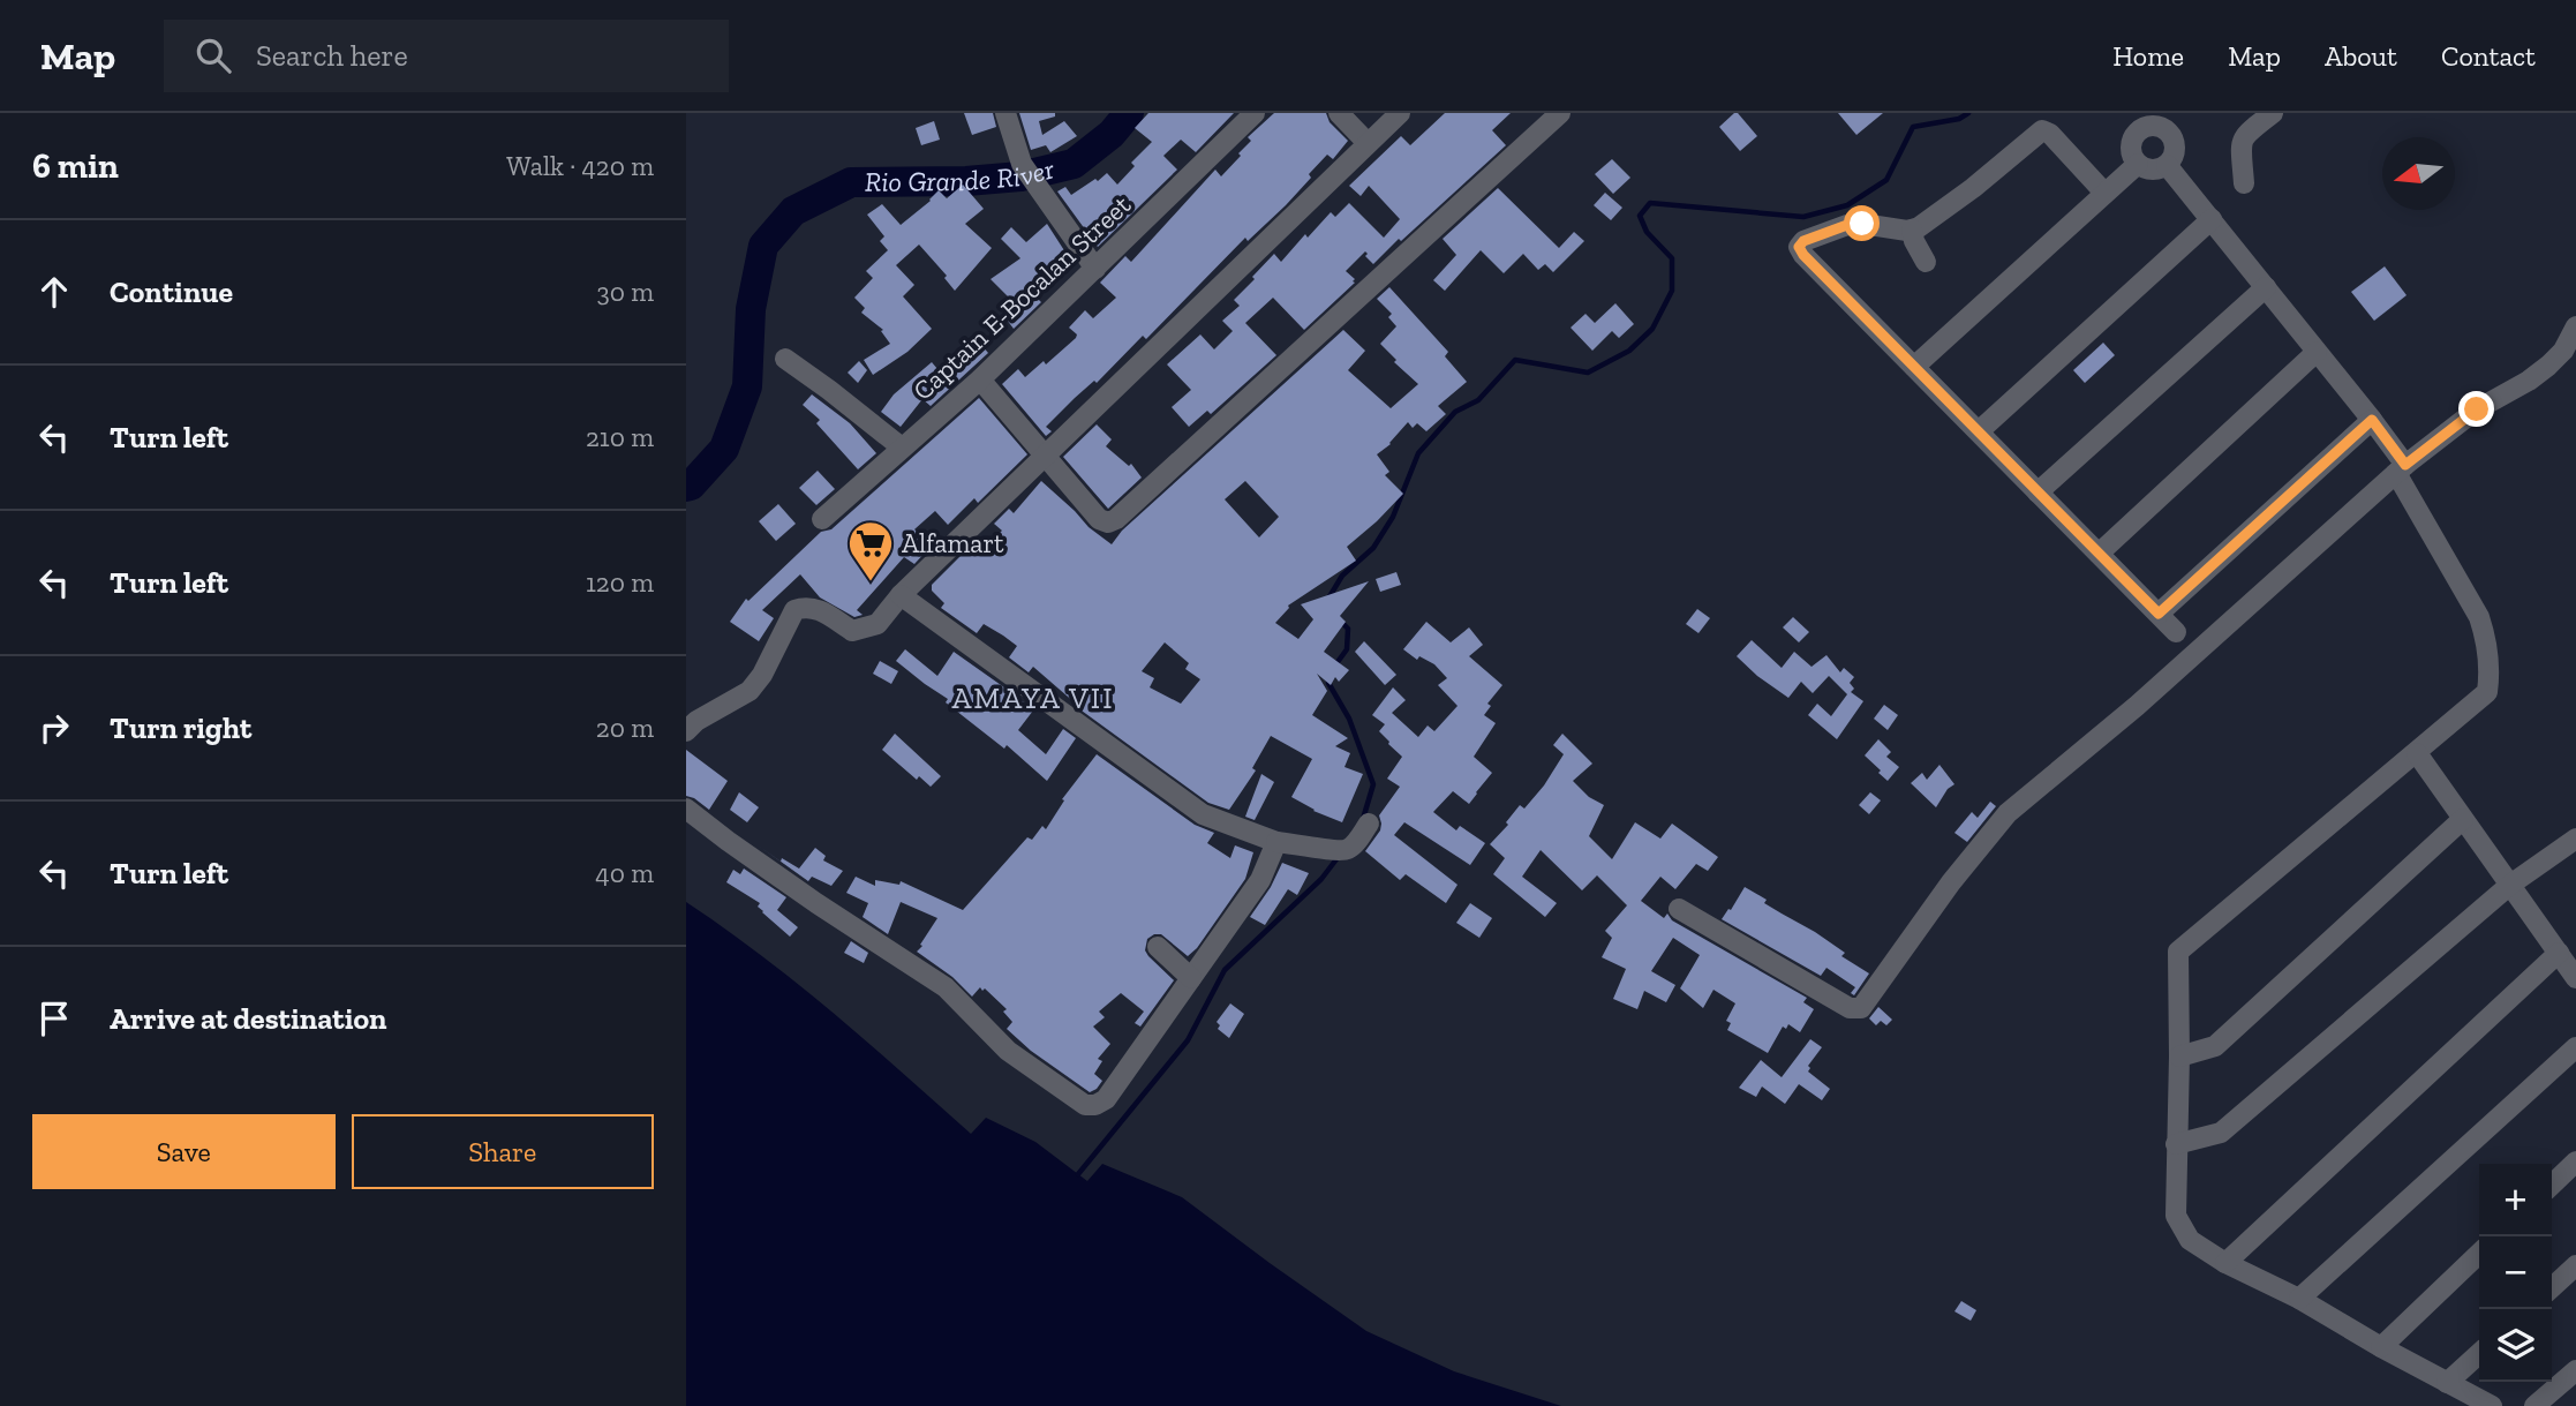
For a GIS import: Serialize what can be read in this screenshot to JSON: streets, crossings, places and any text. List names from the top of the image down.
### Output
{
  "streets": {
    "street": ["Captain E-Bocalan Street"]
  },
  "districts": ["AMAYA VII"],
  "water": ["Rio Grande River"],
  "places": {
    "supermarket": ["Alfamart"]
  },
  "north": "left",
  "page": {
    "header": "Map",
    "search": "Search here",
    "nav": [
      "Home",
      "Map",
      "About",
      "Contact"
    ],
    "heading": ["6 min", "Walk · 420 m"],
    "list": [
      ["Continue", "30 m"],
      ["Turn left", "210 m"],
      ["Turn left", "120 m"],
      ["Turn right", "20 m"],
      ["Turn left", "40 m"],
      "Arrive at destination"
    ],
    "buttons": ["Save", "Share"],
    "map_buttons": ["+", "−"]
  }
}
